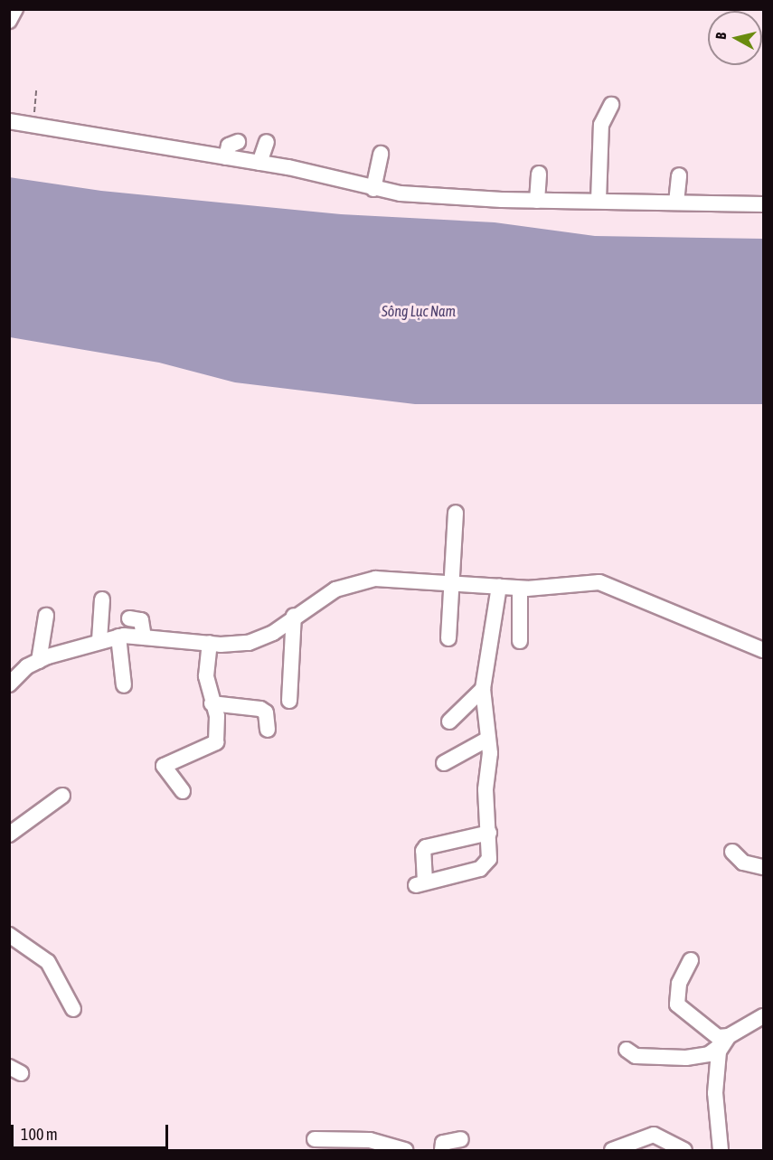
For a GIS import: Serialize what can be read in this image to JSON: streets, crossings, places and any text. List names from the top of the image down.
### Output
{
  "water": ["Sông Lục Nam"],
  "scale_bar": "100 m",
  "north": "left"
}
